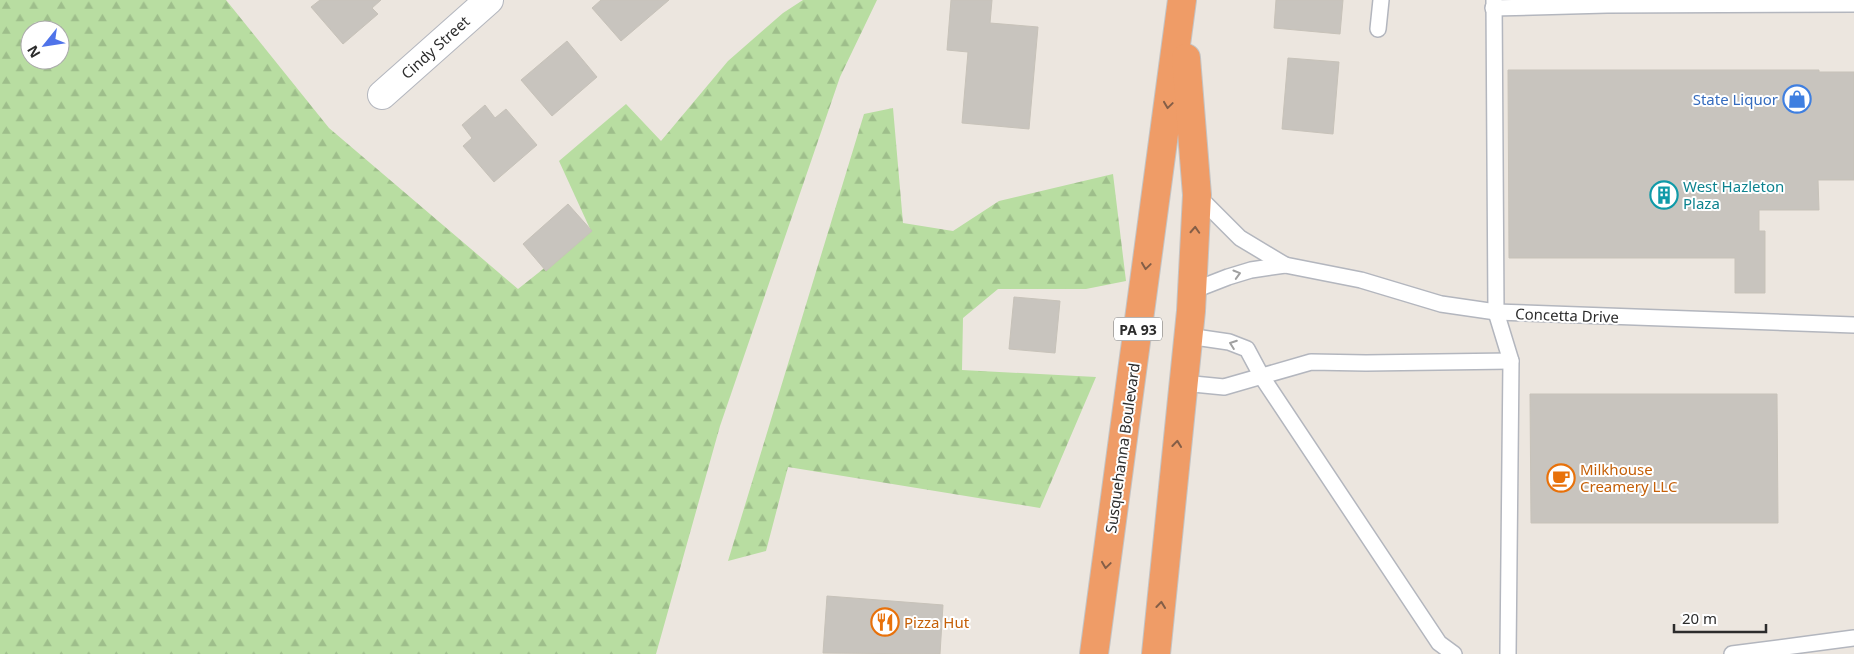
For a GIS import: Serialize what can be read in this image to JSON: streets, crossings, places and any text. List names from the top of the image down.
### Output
{
  "streets": {
    "highway": ["PA 93", "Susquehanna Boulevard"],
    "street": ["Cindy Street"],
    "lane": ["Concetta Drive"]
  },
  "crossings": [
    ["Concetta Drive", "Susquehanna Boulevard"]
  ],
  "places": {
    "shop": ["State Liquor"],
    "building": ["West Hazleton Plaza"],
    "cafe": ["Milkhouse Creamery LLC"],
    "restaurant": ["Pizza Hut"]
  },
  "scale_bar": "20 m",
  "north": "bottom left"
}
